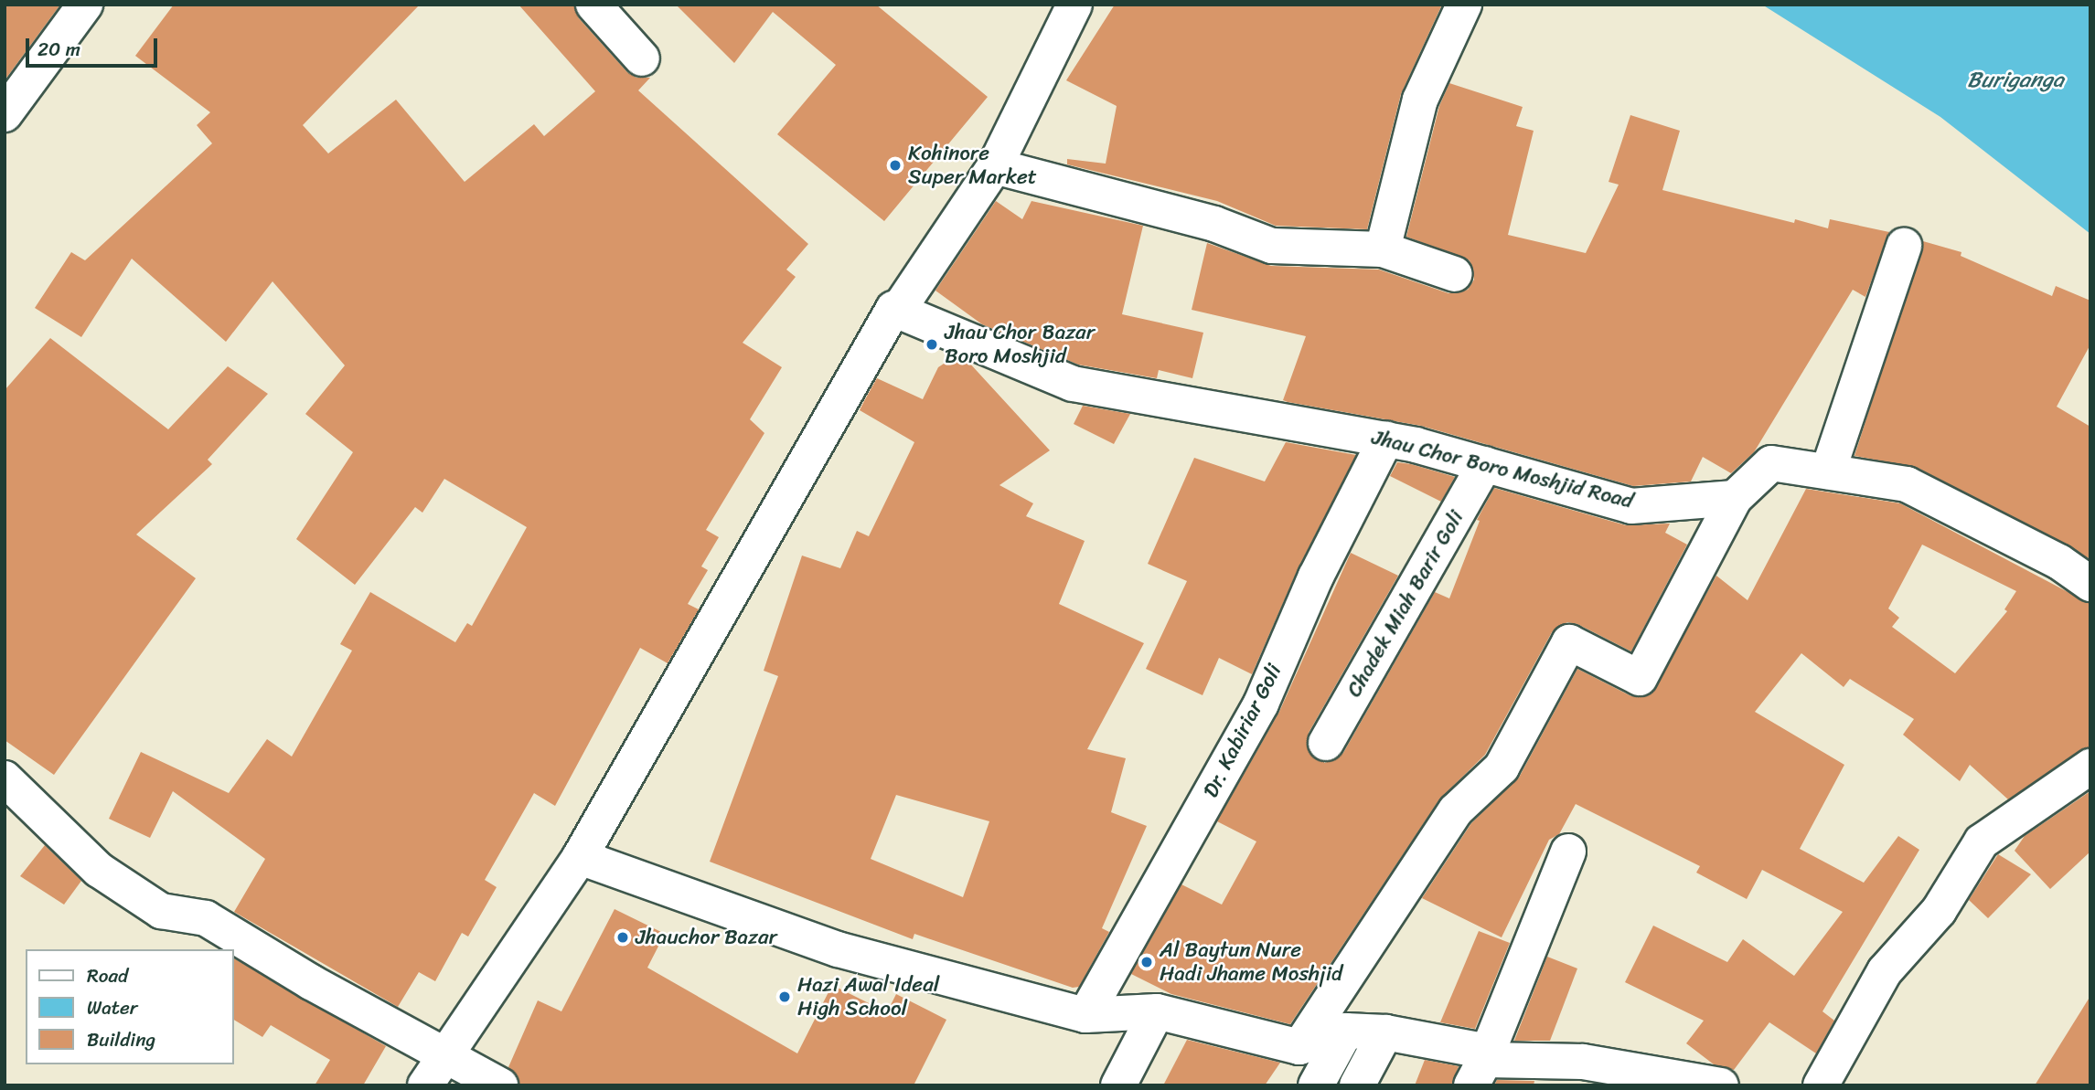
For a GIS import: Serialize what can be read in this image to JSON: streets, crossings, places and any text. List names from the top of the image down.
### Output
{
  "streets": {
    "street": ["Jhau Chor Boro Moshjid Road", "Chadek Miah Barir Goli", "Dr. Kabiriar Goli"]
  },
  "crossings": [
    ["Jhau Chor Boro Moshjid Road", "Chadek Miah Barir Goli"],
    ["Jhau Chor Boro Moshjid Road", "Dr. Kabiriar Goli"]
  ],
  "water": ["Buriganga"],
  "places": [
    "Kohinore Super Market",
    "Jhau Chor Bazar Boro Moshjid",
    "Jhauchor Bazar",
    "Al Baytun Nure Hadi Jhame Moshjid",
    "Hazi Awal Ideal High School"
  ],
  "legend": ["Road", "Water", "Building"],
  "scale_bar": "20 m"
}
